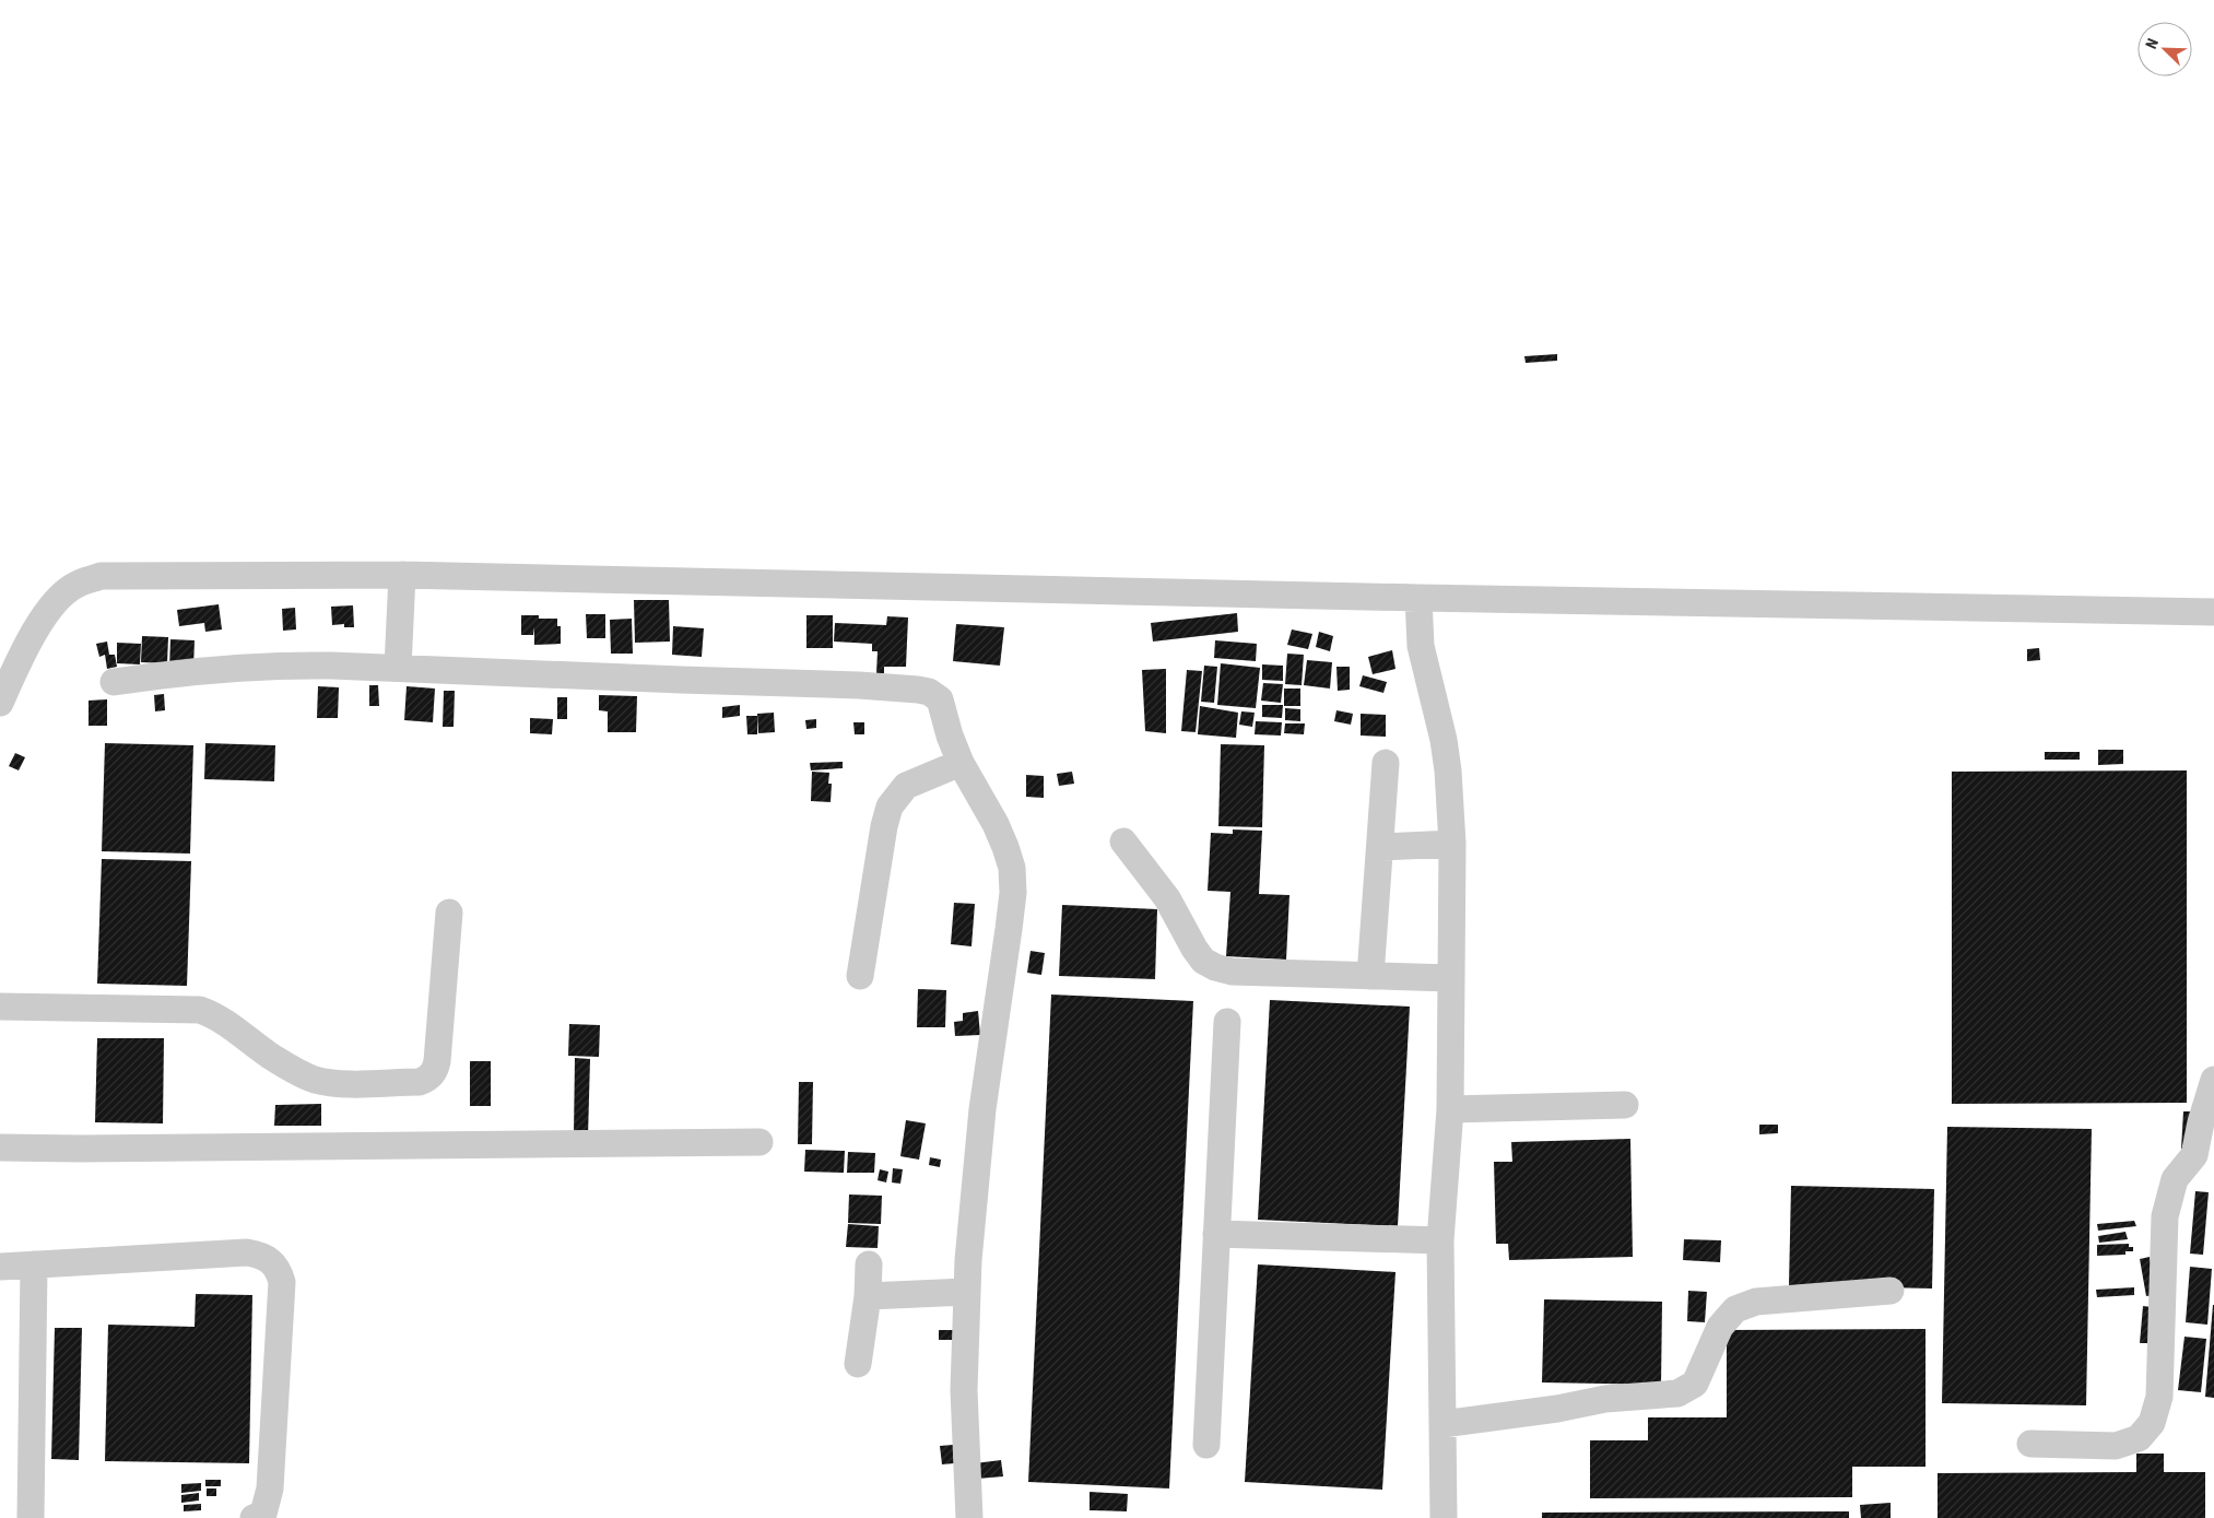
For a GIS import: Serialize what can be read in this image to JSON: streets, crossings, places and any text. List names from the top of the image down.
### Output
{
  "north": "top left"
}
